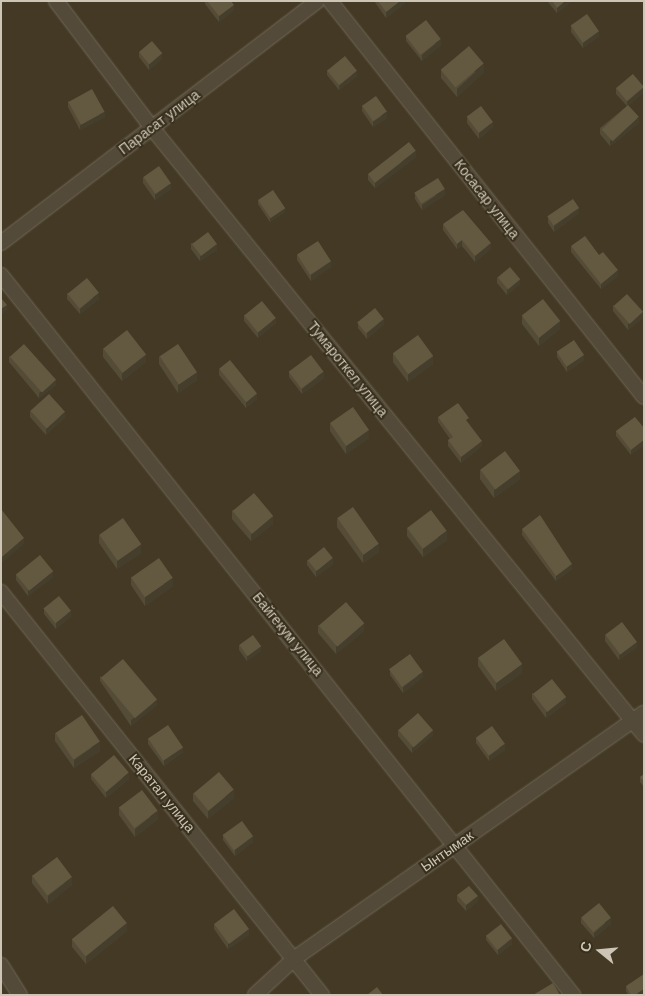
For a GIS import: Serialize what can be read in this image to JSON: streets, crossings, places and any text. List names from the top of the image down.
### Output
{
  "streets": {
    "street": [
      "Парасат улица",
      "Косасар улица",
      "Тумароткел улица",
      "Байгекум улица",
      "Каратал улица",
      "Ынтымак"
    ]
  },
  "crossings": [
    ["Парасат улица", "Тумароткел улица"],
    ["Тумароткел улица", "Ынтымак"],
    ["Байгекум улица", "Ынтымак"],
    ["Каратал улица", "Ынтымак"]
  ],
  "north": "left"
}
